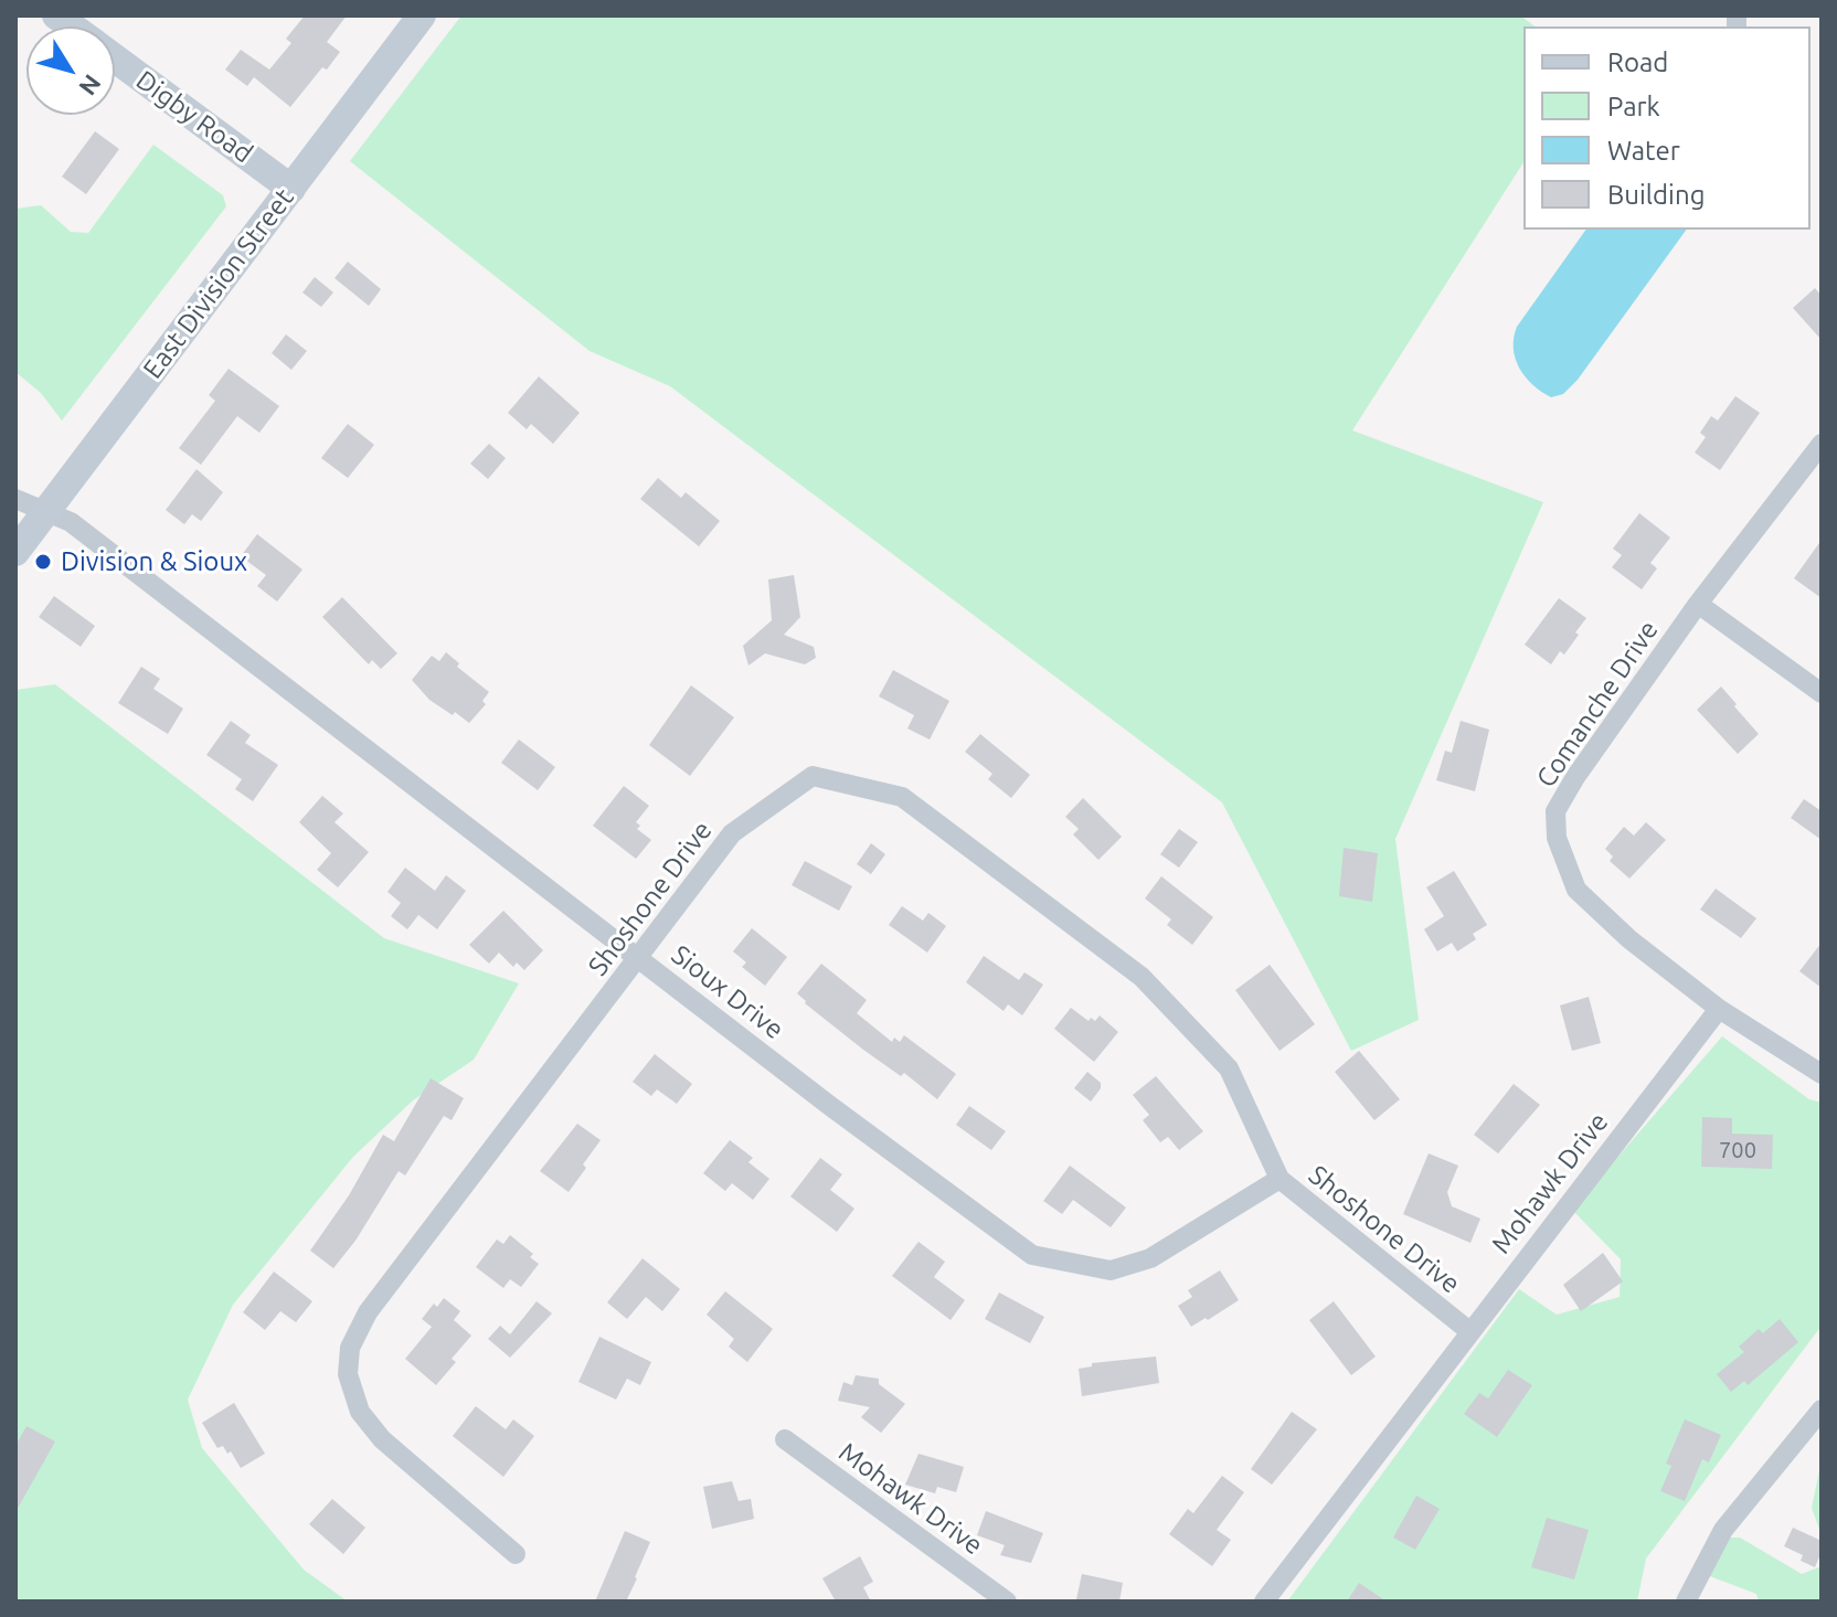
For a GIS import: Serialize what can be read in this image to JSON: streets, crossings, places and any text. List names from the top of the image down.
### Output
{
  "streets": {
    "street": [
      "Digby Road",
      "East Division Street",
      "Comanche Drive",
      "Shoshone Drive",
      "Sioux Drive",
      "Mohawk Drive"
    ]
  },
  "crossings": [
    ["Digby Road", "East Division Street"],
    ["East Division Street", "Sioux Drive"],
    ["Comanche Drive", "Mohawk Drive"],
    ["Shoshone Drive", "Sioux Drive"],
    ["Shoshone Drive", "Mohawk Drive"]
  ],
  "places": ["Division & Sioux"],
  "house_numbers": ["700"],
  "legend": [
    "Road",
    "Park",
    "Water",
    "Building"
  ],
  "north": "bottom right"
}
